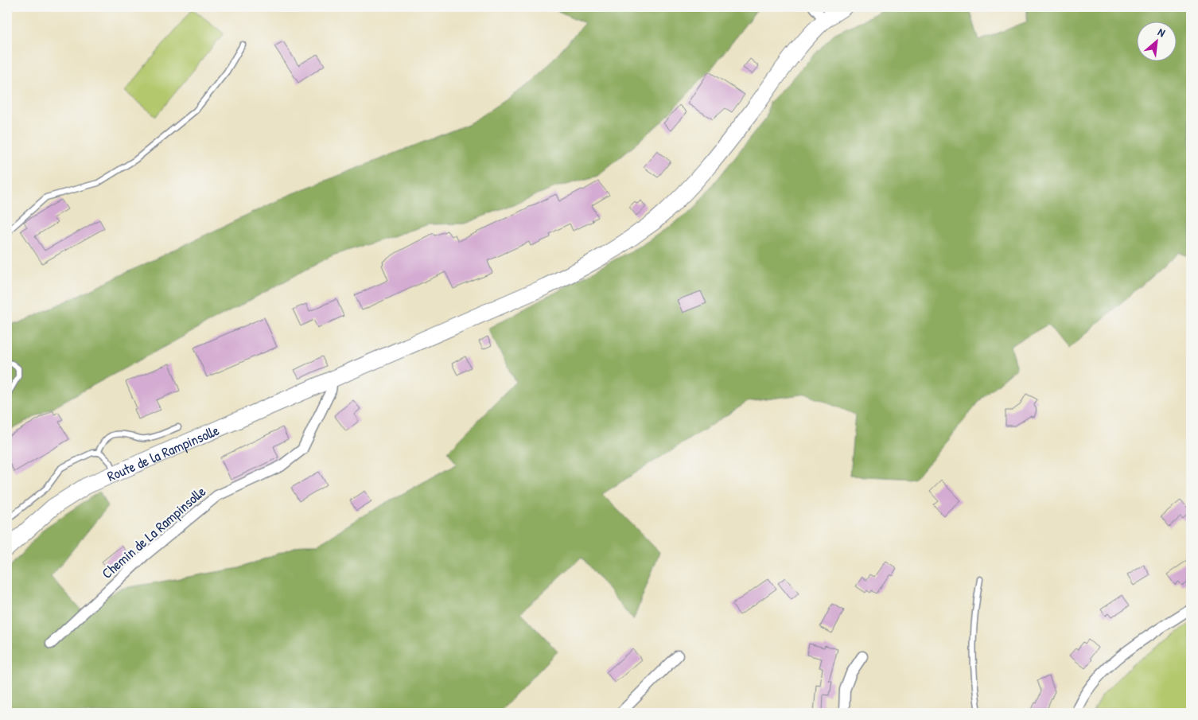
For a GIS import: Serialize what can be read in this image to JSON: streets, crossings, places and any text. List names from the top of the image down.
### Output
{
  "streets": {
    "main road": ["Route de la Rampinsolle"],
    "street": ["Chemin de La Rampinsolle"]
  },
  "crossings": [
    ["Route de la Rampinsolle", "Chemin de La Rampinsolle"]
  ],
  "north": "top right"
}
